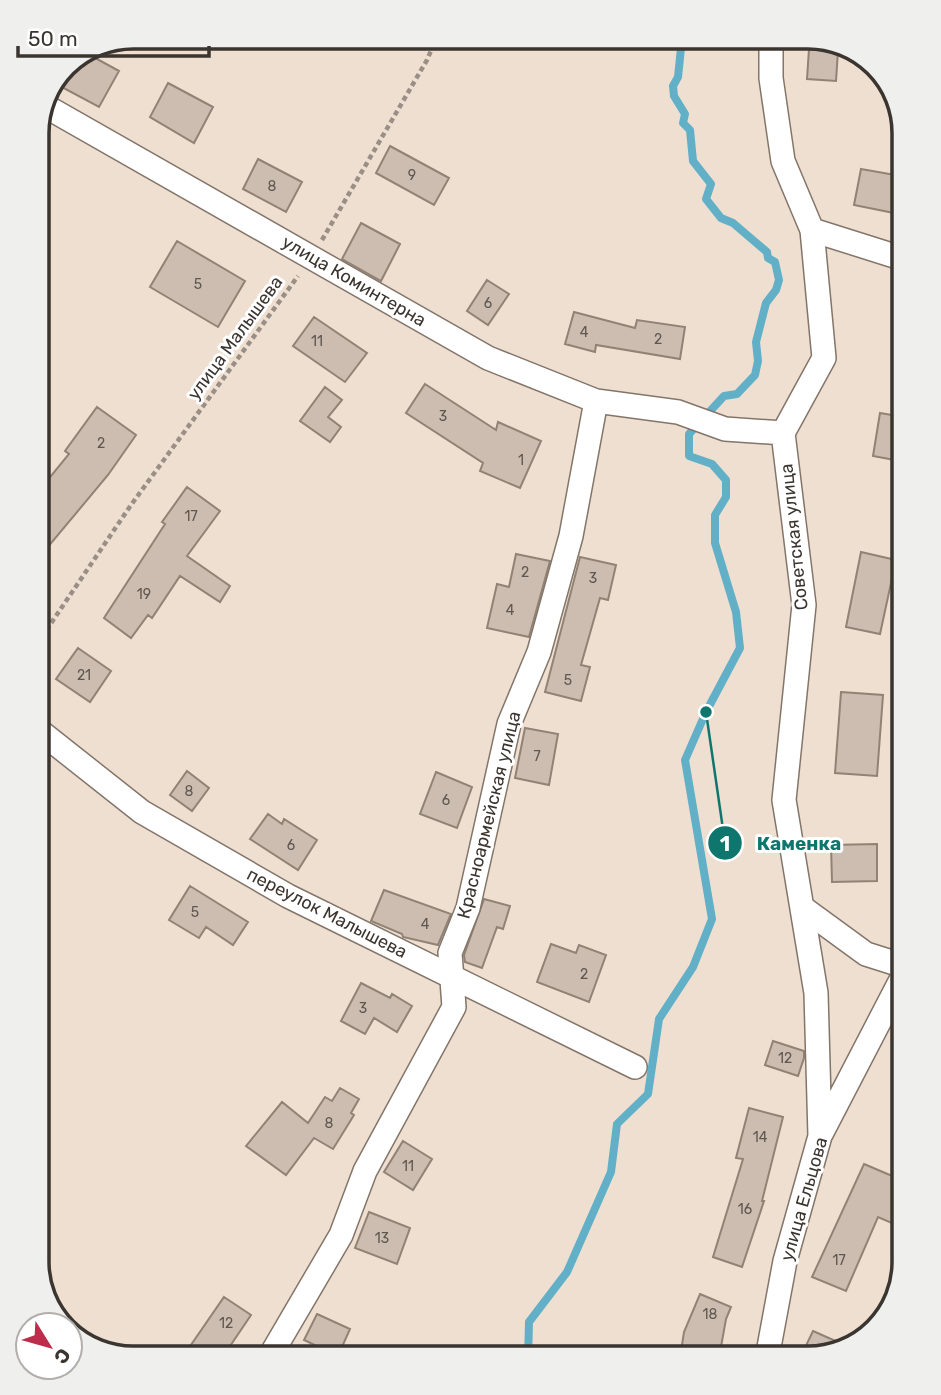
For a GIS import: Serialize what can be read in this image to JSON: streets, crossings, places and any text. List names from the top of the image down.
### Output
{
  "streets": {
    "street": [
      "улица Коминтерна",
      "Советская улица",
      "Красноармейская улица",
      "переулок Малышева",
      "улица Ельцова"
    ],
    "path": ["улица Малышева"]
  },
  "crossings": [
    ["улица Коминтерна", "улица Малышева"],
    ["улица Коминтерна", "Советская улица"],
    ["улица Коминтерна", "Красноармейская улица"],
    ["Советская улица", "улица Ельцова"],
    ["Красноармейская улица", "переулок Малышева"]
  ],
  "places": ["Каменка"],
  "house_numbers": [
    "9",
    "8",
    "5",
    "6",
    "4",
    "2",
    "11",
    "3",
    "2",
    "1",
    "17",
    "2",
    "3",
    "19",
    "4",
    "21",
    "5",
    "7",
    "8",
    "6",
    "6",
    "5",
    "4",
    "2",
    "3",
    "12",
    "8",
    "14",
    "11",
    "16",
    "13",
    "17",
    "18",
    "12"
  ],
  "scale_bar": "50 m",
  "north": "bottom right"
}
